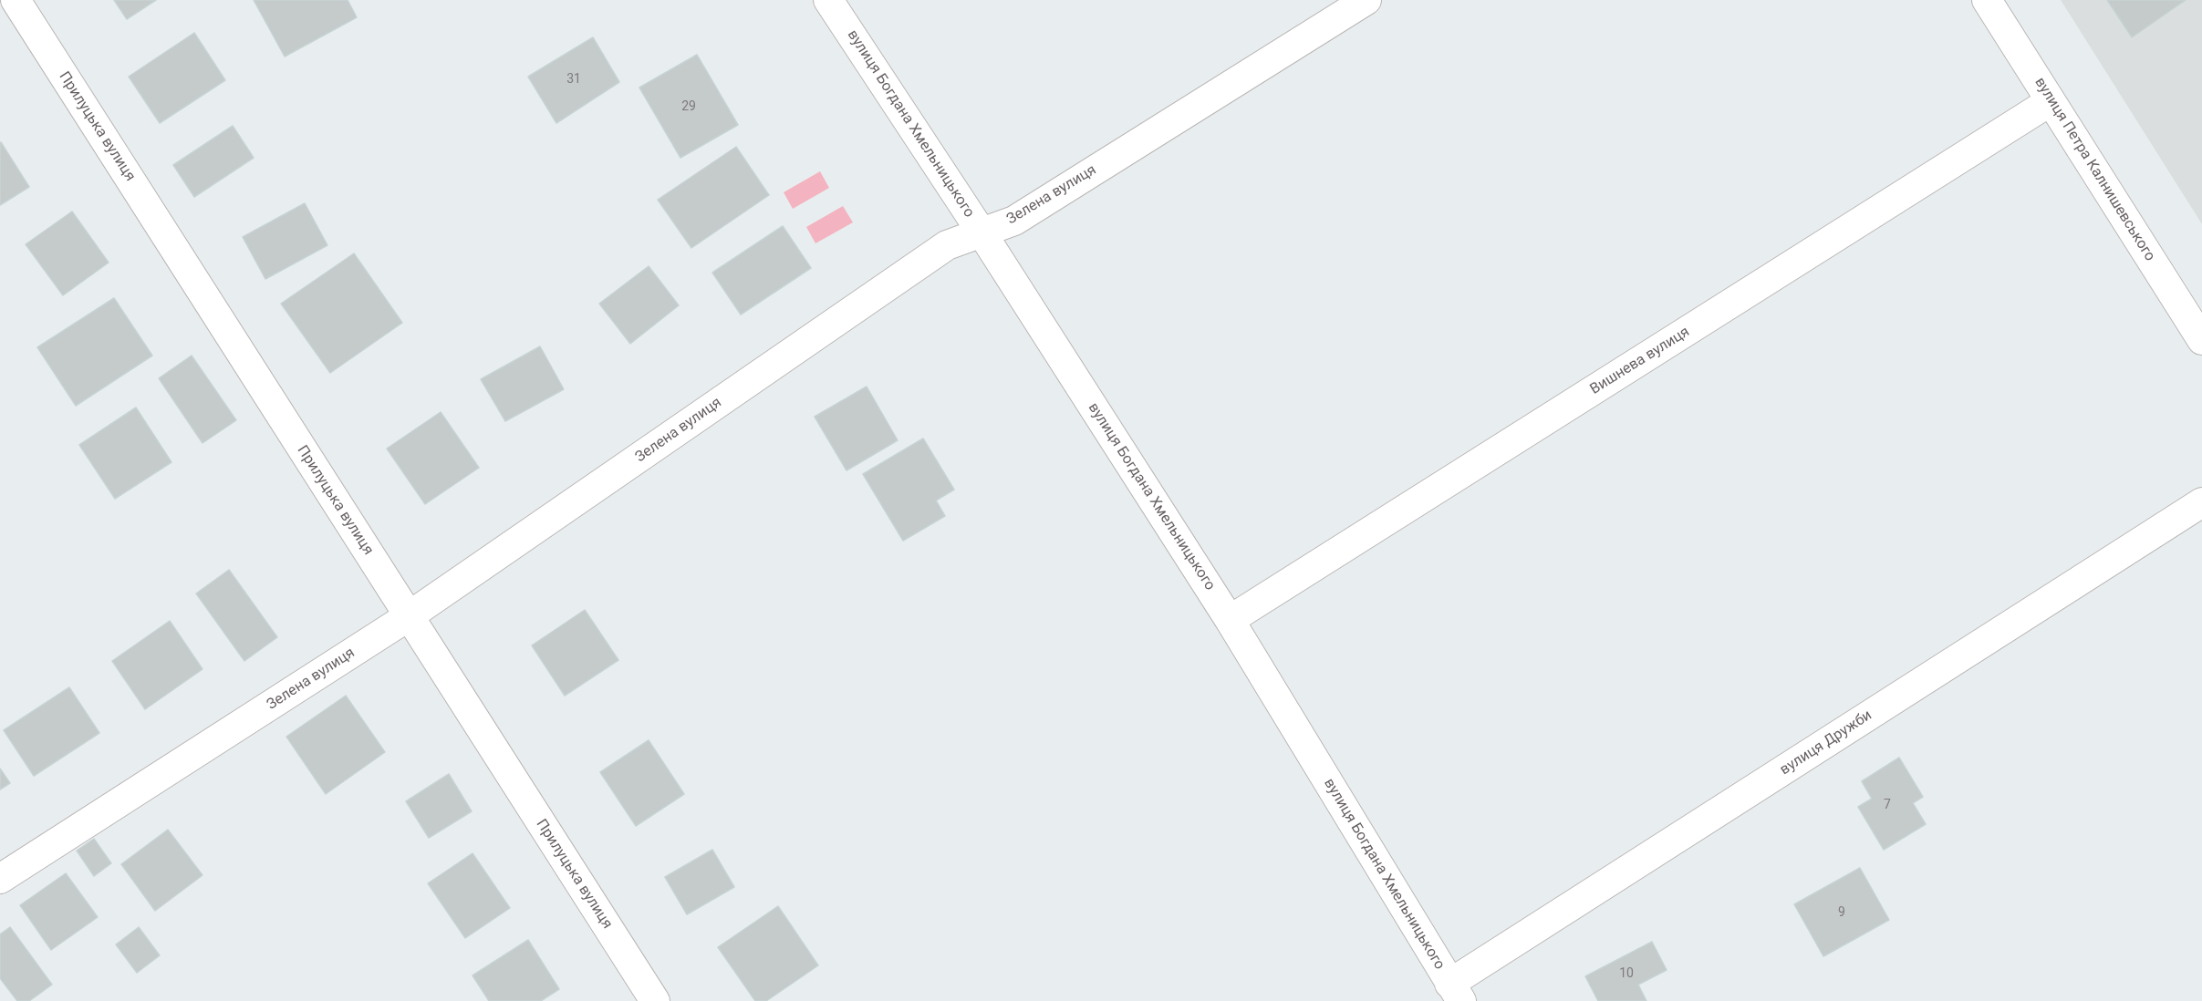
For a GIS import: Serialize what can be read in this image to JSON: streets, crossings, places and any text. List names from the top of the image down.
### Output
{
  "streets": {
    "street": [
      "вулиця Богдана Хмельницького",
      "Прилуцька вулиця",
      "вулиця Петра Калнишевського",
      "Зелена вулиця",
      "Вишнева вулиця",
      "вулиця Дружби"
    ]
  },
  "crossings": [
    ["вулиця Богдана Хмельницького", "Зелена вулиця"],
    ["вулиця Богдана Хмельницького", "Вишнева вулиця"],
    ["вулиця Богдана Хмельницького", "вулиця Дружби"],
    ["Прилуцька вулиця", "Зелена вулиця"],
    ["вулиця Петра Калнишевського", "Вишнева вулиця"]
  ],
  "house_numbers": [
    "31",
    "29",
    "7",
    "9",
    "10"
  ]
}
